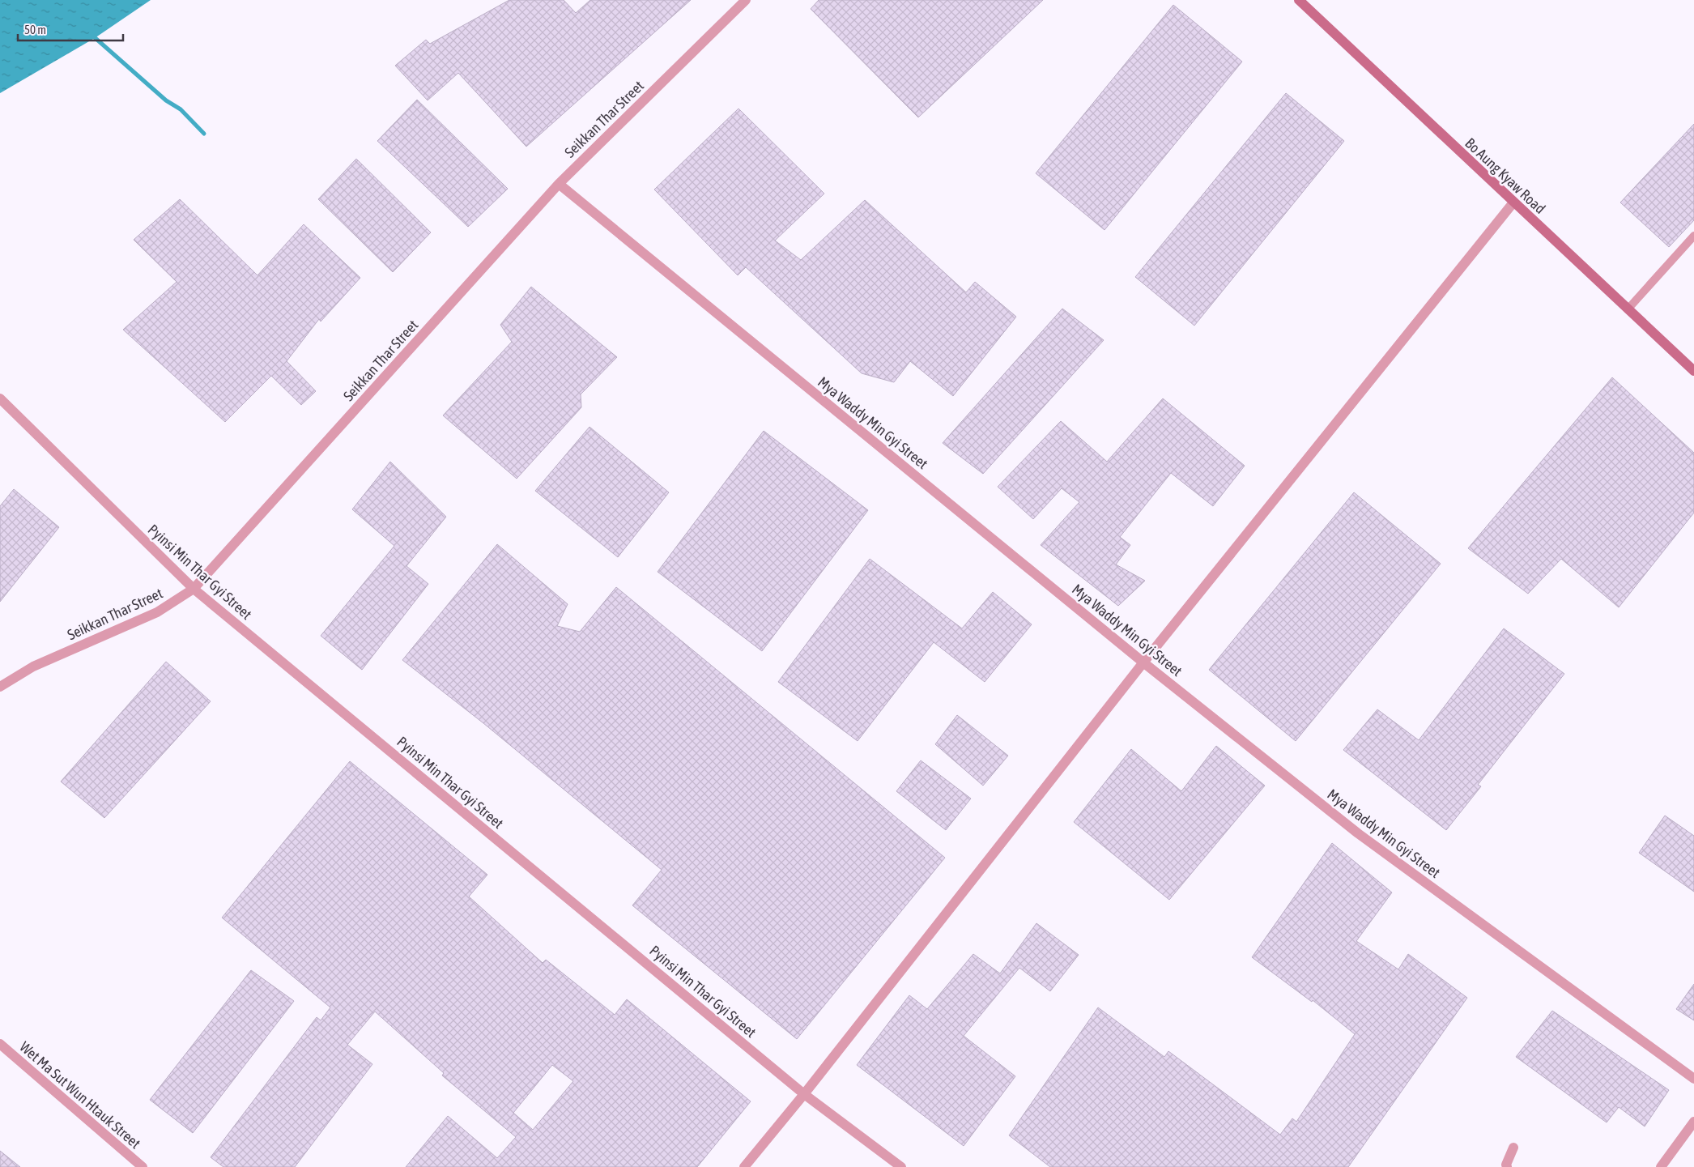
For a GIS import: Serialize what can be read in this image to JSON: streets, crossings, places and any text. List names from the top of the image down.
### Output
{
  "streets": {
    "street": [
      "Seikkan Thar Street",
      "Bo Aung Kyaw Road",
      "Mya Waddy Min Gyi Street",
      "Pyinsi Min Thar Gyi Street",
      "Wet Ma Sut Wun Htauk Street"
    ]
  },
  "crossings": [
    ["Seikkan Thar Street", "Mya Waddy Min Gyi Street"],
    ["Seikkan Thar Street", "Pyinsi Min Thar Gyi Street"]
  ],
  "scale_bar": "50 m"
}
